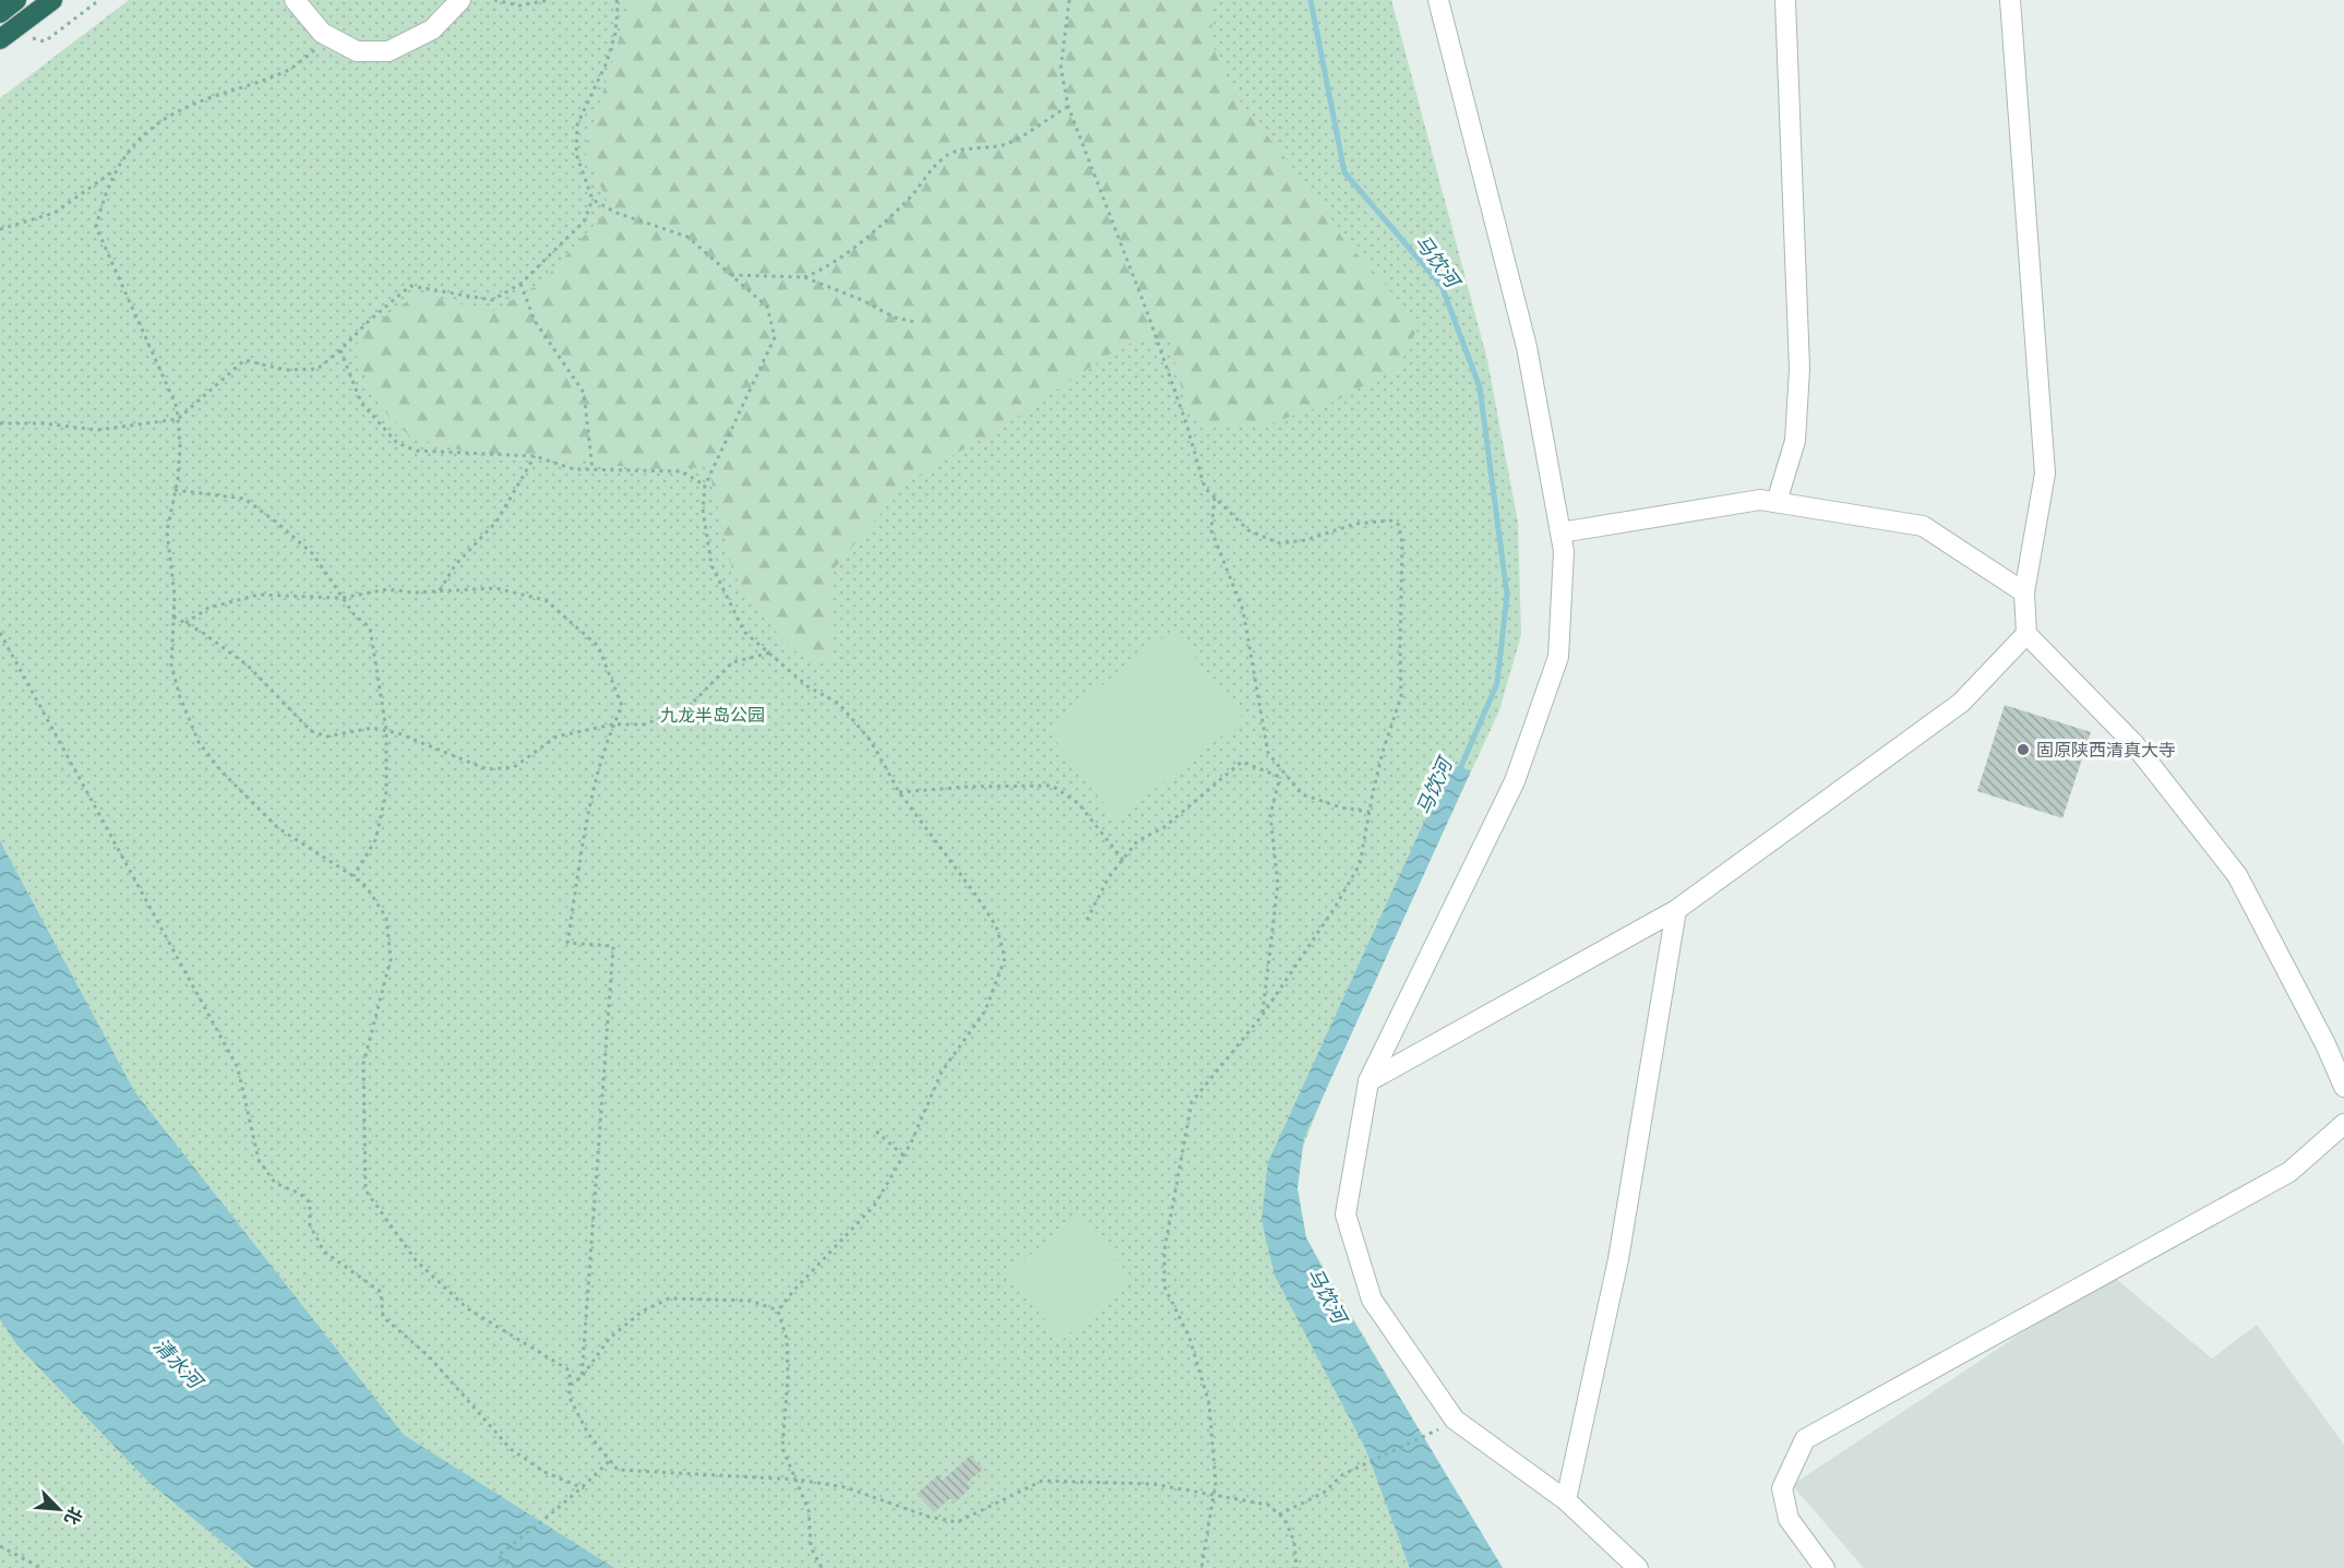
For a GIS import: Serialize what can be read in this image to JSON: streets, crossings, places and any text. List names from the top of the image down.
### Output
{
  "water": ["马饮河", "清水河"],
  "parks": ["九龙半岛公园"],
  "places": ["固原陕西清真大寺"],
  "north": "bottom right"
}
